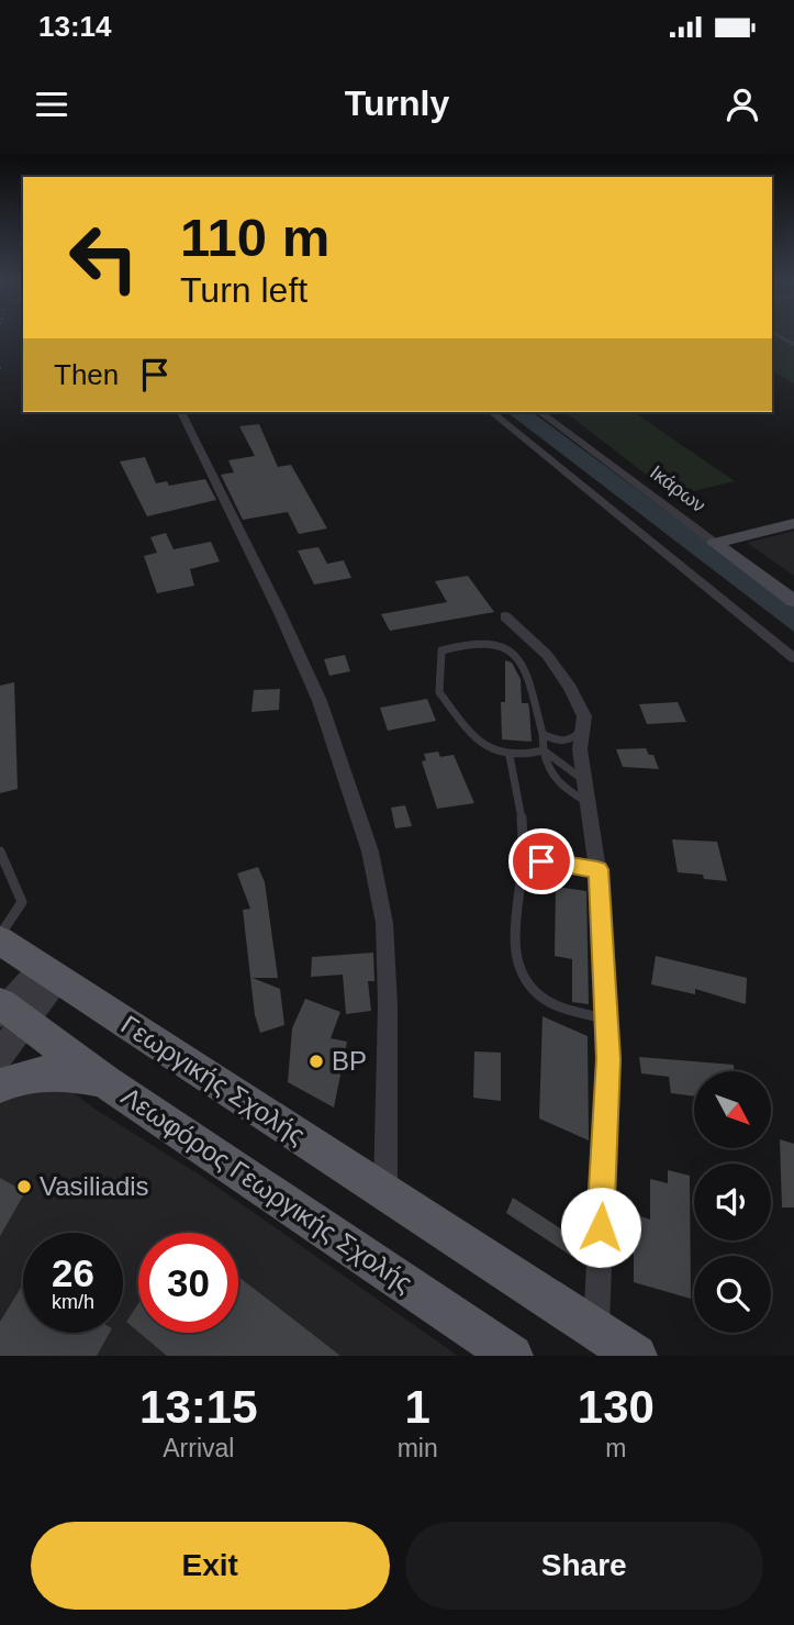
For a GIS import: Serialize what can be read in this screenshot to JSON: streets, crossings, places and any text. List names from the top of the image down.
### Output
{
  "streets": {
    "main road": ["Ικάρων", "Γεωργικής Σχολής", "Λεωφόρος Γεωργικής Σχολής"]
  },
  "places": ["BP", "Vasiliadis"],
  "north": "bottom right",
  "page": {
    "status": "13:14",
    "header": "Turnly",
    "turn": ["110 m", "Turn left"],
    "then": "Then",
    "speed": "26 km/h",
    "limit": "30",
    "eta": [
      "13:15",
      "Arrival",
      "1",
      "min",
      "130",
      "m"
    ],
    "buttons": ["Exit", "Share"]
  }
}
